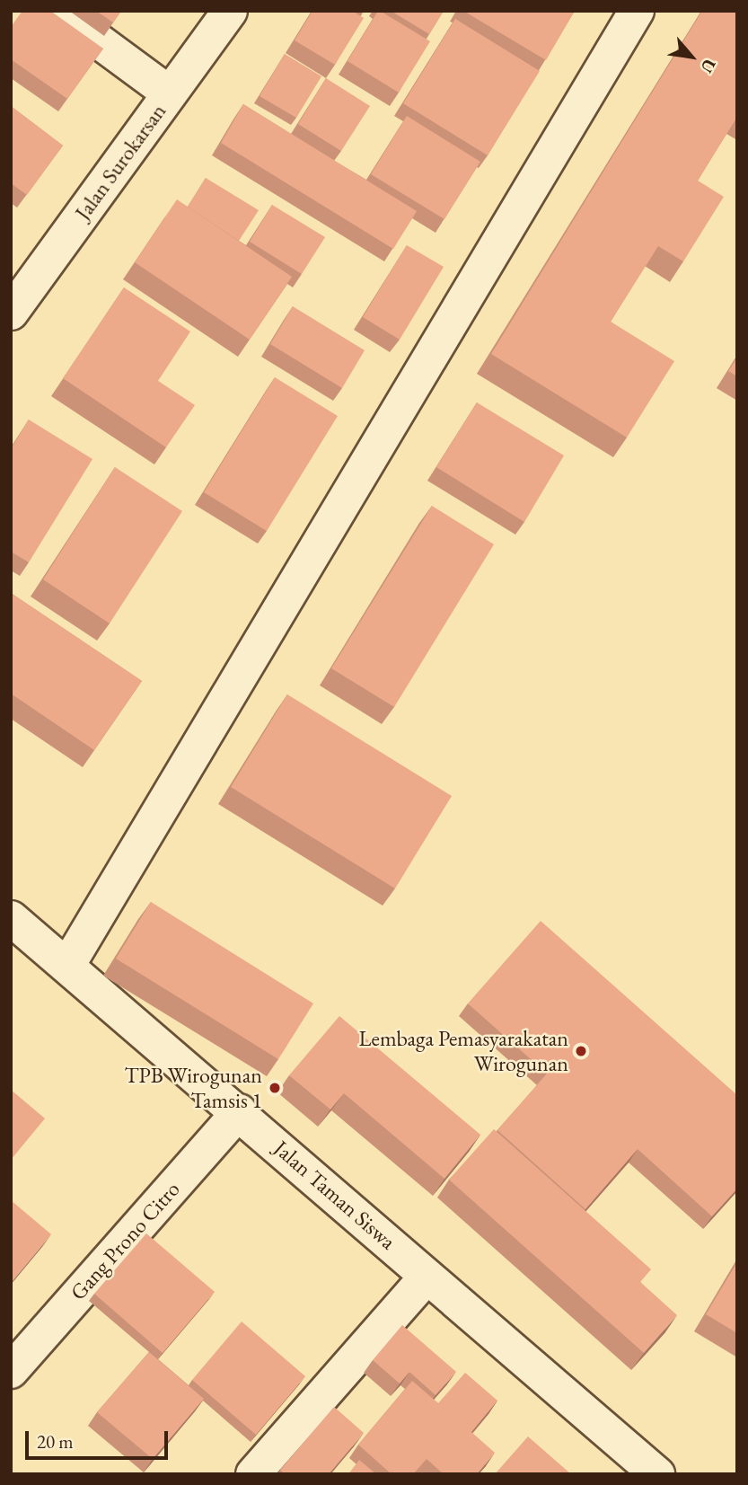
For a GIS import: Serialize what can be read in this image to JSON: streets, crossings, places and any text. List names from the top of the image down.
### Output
{
  "streets": {
    "street": ["Jalan Surokarsan", "Jalan Taman Siswa", "Gang Prono Citro"]
  },
  "crossings": [
    ["Jalan Taman Siswa", "Gang Prono Citro"]
  ],
  "places": ["Lembaga Pemasyarakatan Wirogunan", "TPB Wirogunan Tamsis 1"],
  "scale_bar": "20 m",
  "north": "bottom right"
}
